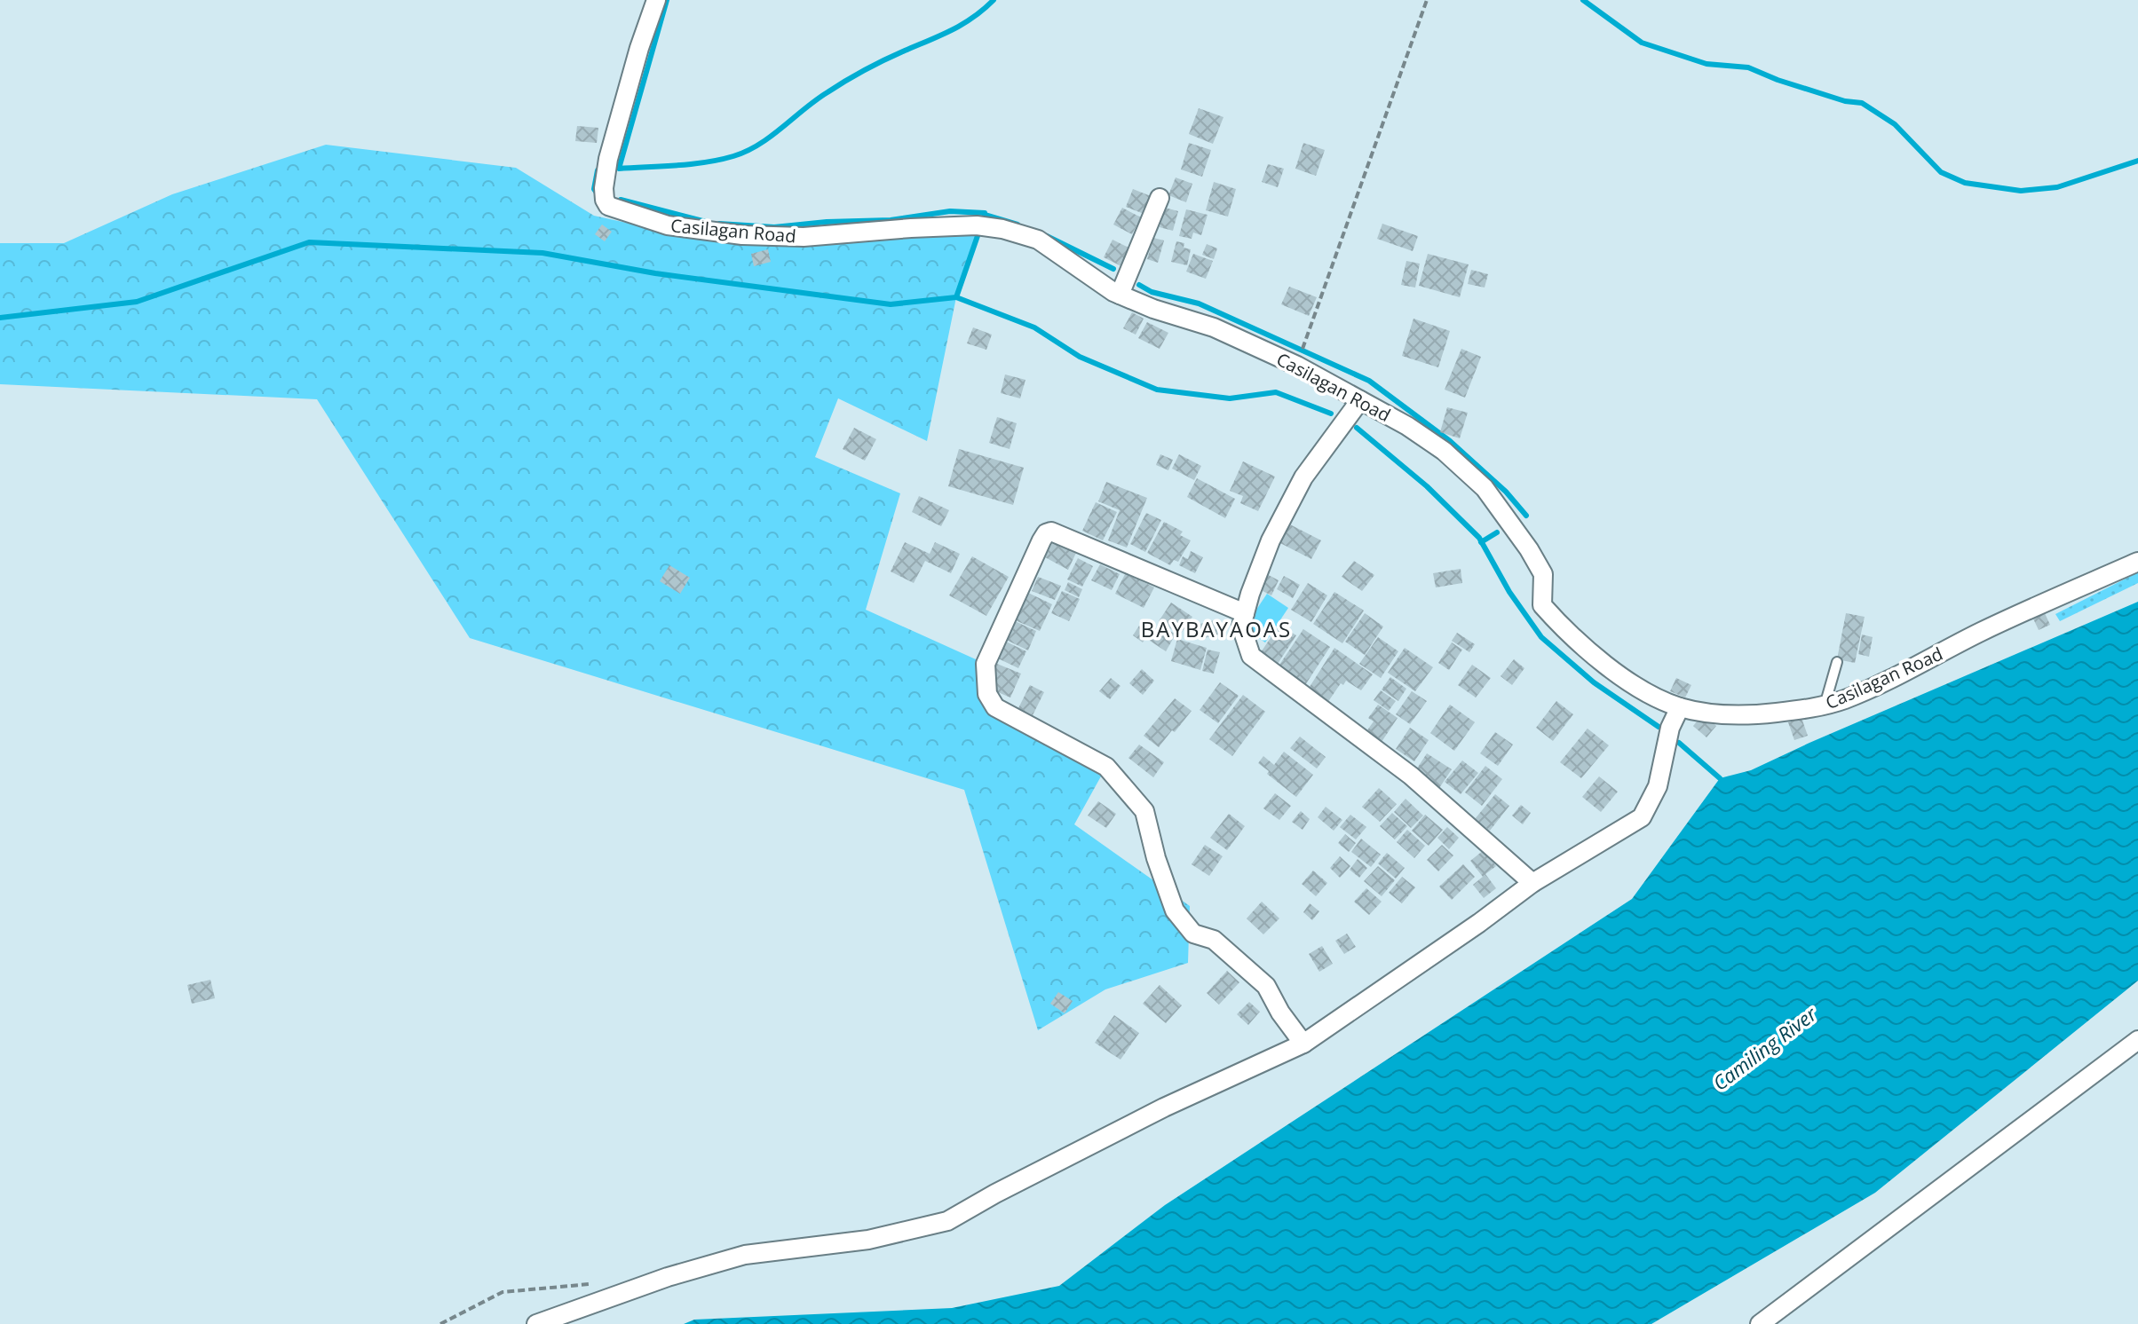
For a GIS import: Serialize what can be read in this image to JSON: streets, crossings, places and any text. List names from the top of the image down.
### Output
{
  "streets": {
    "street": ["Casilagan Road"]
  },
  "districts": ["BAYBAYAOAS"],
  "water": ["Camiling River"]
}
